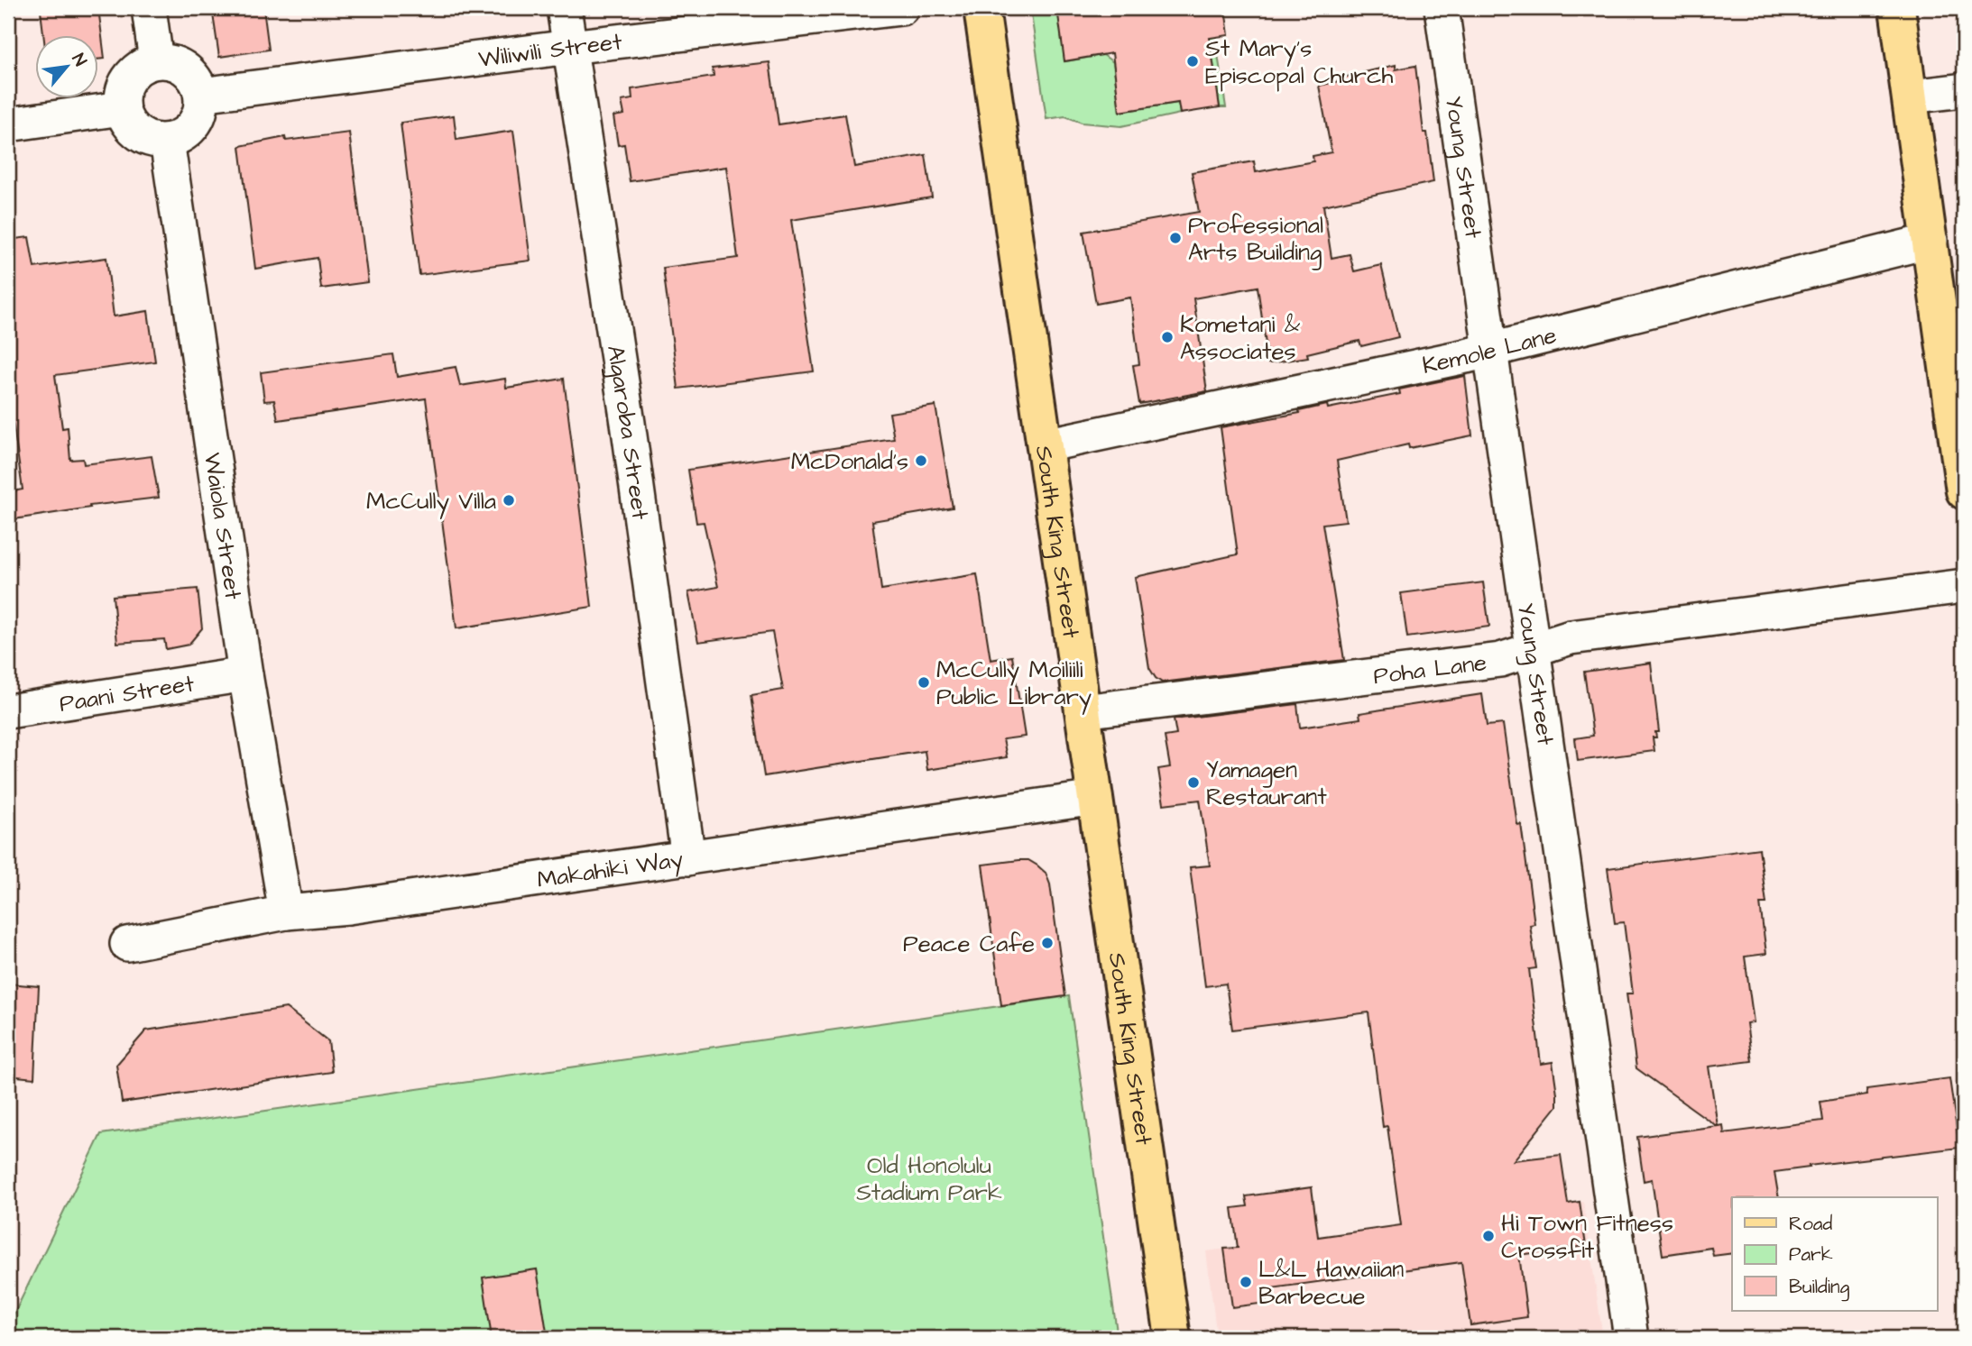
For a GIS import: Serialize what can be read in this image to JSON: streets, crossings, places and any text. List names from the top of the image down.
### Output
{
  "streets": {
    "main road": ["South King Street"],
    "street": [
      "Wiliwili Street",
      "Young Street",
      "Kemole Lane",
      "Algaroba Street",
      "Waiola Street",
      "Poha Lane",
      "Paani Street",
      "Makahiki Way"
    ]
  },
  "crossings": [
    ["Wiliwili Street", "Algaroba Street"],
    ["Wiliwili Street", "Waiola Street"],
    ["Young Street", "Kemole Lane"],
    ["Young Street", "Poha Lane"],
    ["Kemole Lane", "South King Street"],
    ["Algaroba Street", "Makahiki Way"],
    ["Waiola Street", "Paani Street"],
    ["Waiola Street", "Makahiki Way"],
    ["South King Street", "Poha Lane"],
    ["South King Street", "Makahiki Way"]
  ],
  "parks": ["Old Honolulu Stadium Park"],
  "places": [
    "St Mary's Episcopal Church",
    "Professional Arts Building",
    "Kometani & Associates",
    "McDonald's",
    "McCully Villa",
    "McCully Moiliili Public Library",
    "Yamagen Restaurant",
    "Peace Cafe",
    "Hi Town Fitness Crossfit",
    "L&L Hawaiian Barbecue"
  ],
  "legend": ["Road", "Park", "Building"],
  "north": "top right"
}
